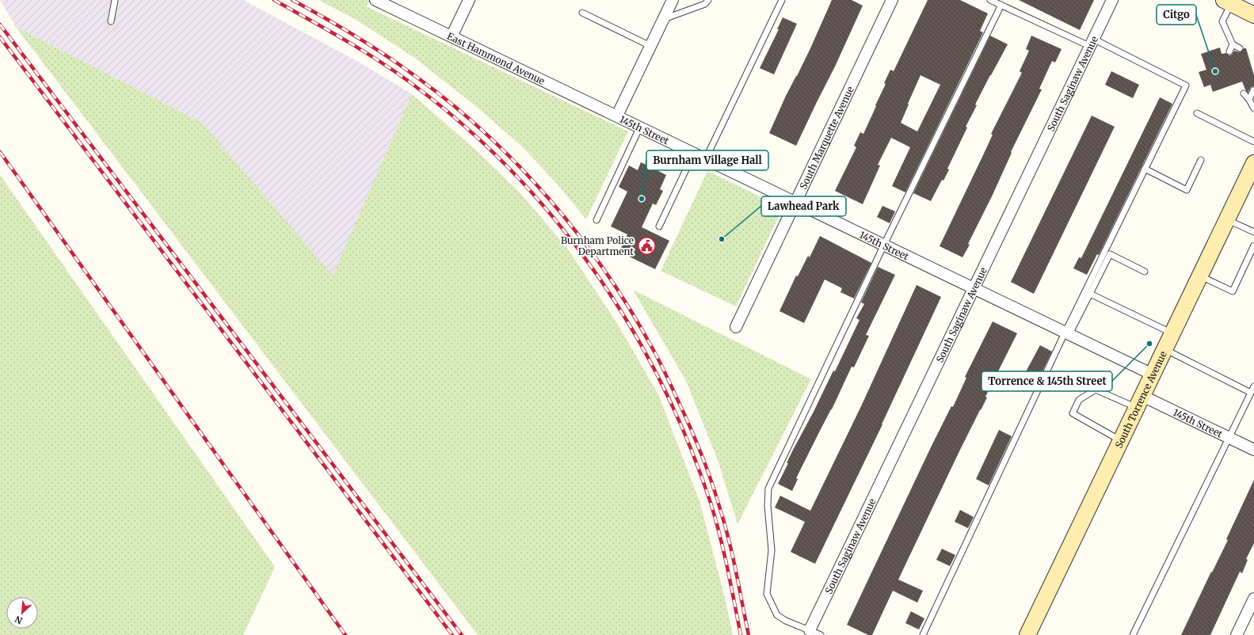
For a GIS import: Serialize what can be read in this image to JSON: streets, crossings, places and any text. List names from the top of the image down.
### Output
{
  "streets": {
    "main road": ["South Torrence Avenue"],
    "street": [
      "East Hammond Avenue",
      "South Saginaw Avenue",
      "145th Street",
      "South Marquette Avenue"
    ]
  },
  "crossings": [
    ["East Hammond Avenue", "145th Street"],
    ["South Saginaw Avenue", "145th Street"],
    ["145th Street", "South Marquette Avenue"],
    ["145th Street", "South Torrence Avenue"]
  ],
  "places": {
    "other": [
      "Citgo",
      "Burnham Village Hall",
      "Lawhead Park",
      "Torrence & 145th Street"
    ],
    "public building": ["Burnham Police Department"]
  },
  "north": "bottom left"
}
